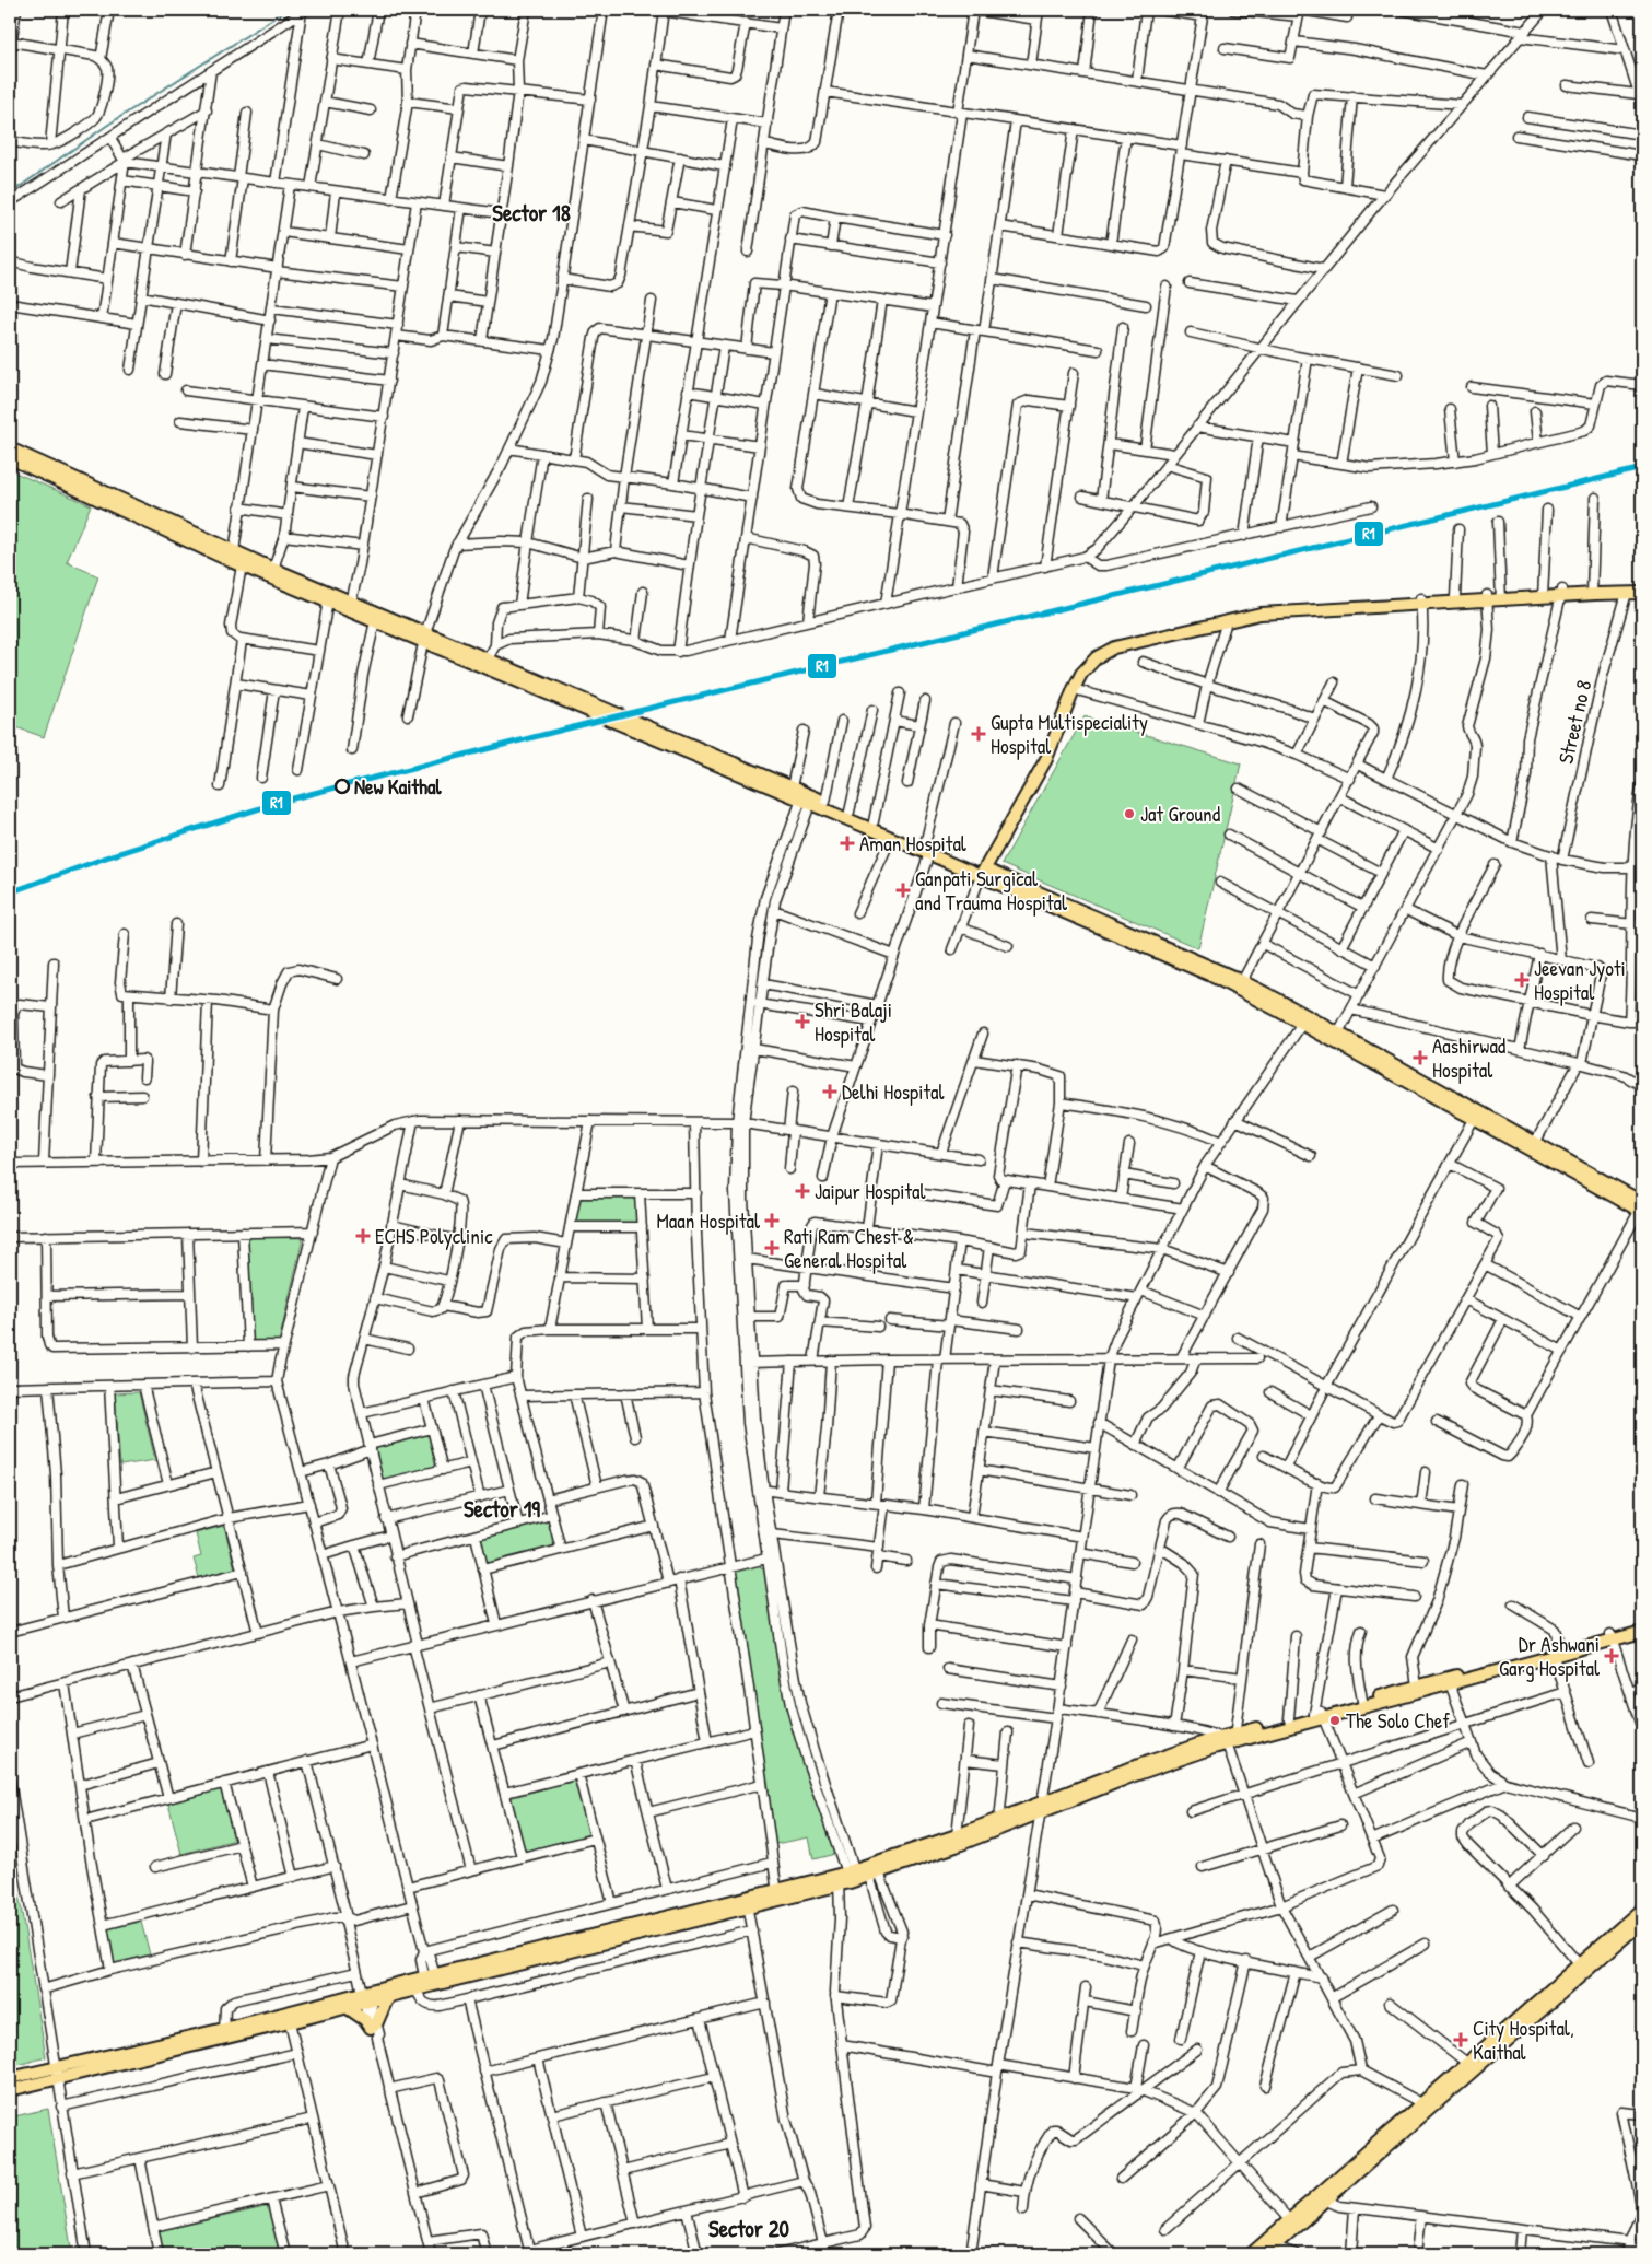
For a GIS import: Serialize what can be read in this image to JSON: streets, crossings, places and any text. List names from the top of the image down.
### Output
{
  "streets": {
    "street": ["Street no 8"]
  },
  "districts": ["Sector 18", "Sector 19", "Sector 20"],
  "places": {
    "health": [
      "Gupta Multispeciality Hospital",
      "Aman Hospital",
      "Ganpati Surgical and Trauma Hospital",
      "Jeevan Jyoti Hospital",
      "Shri Balaji Hospital",
      "Aashirwad Hospital",
      "Delhi Hospital",
      "Jaipur Hospital",
      "Maan Hospital",
      "ECHS Polyclinic",
      "Rati Ram Chest & General Hospital",
      "Dr Ashwani Garg Hospital",
      "City Hospital, Kaithal"
    ],
    "other": ["New Kaithal", "Jat Ground", "The Solo Chef"]
  },
  "lines": ["transit line R1"]
}
